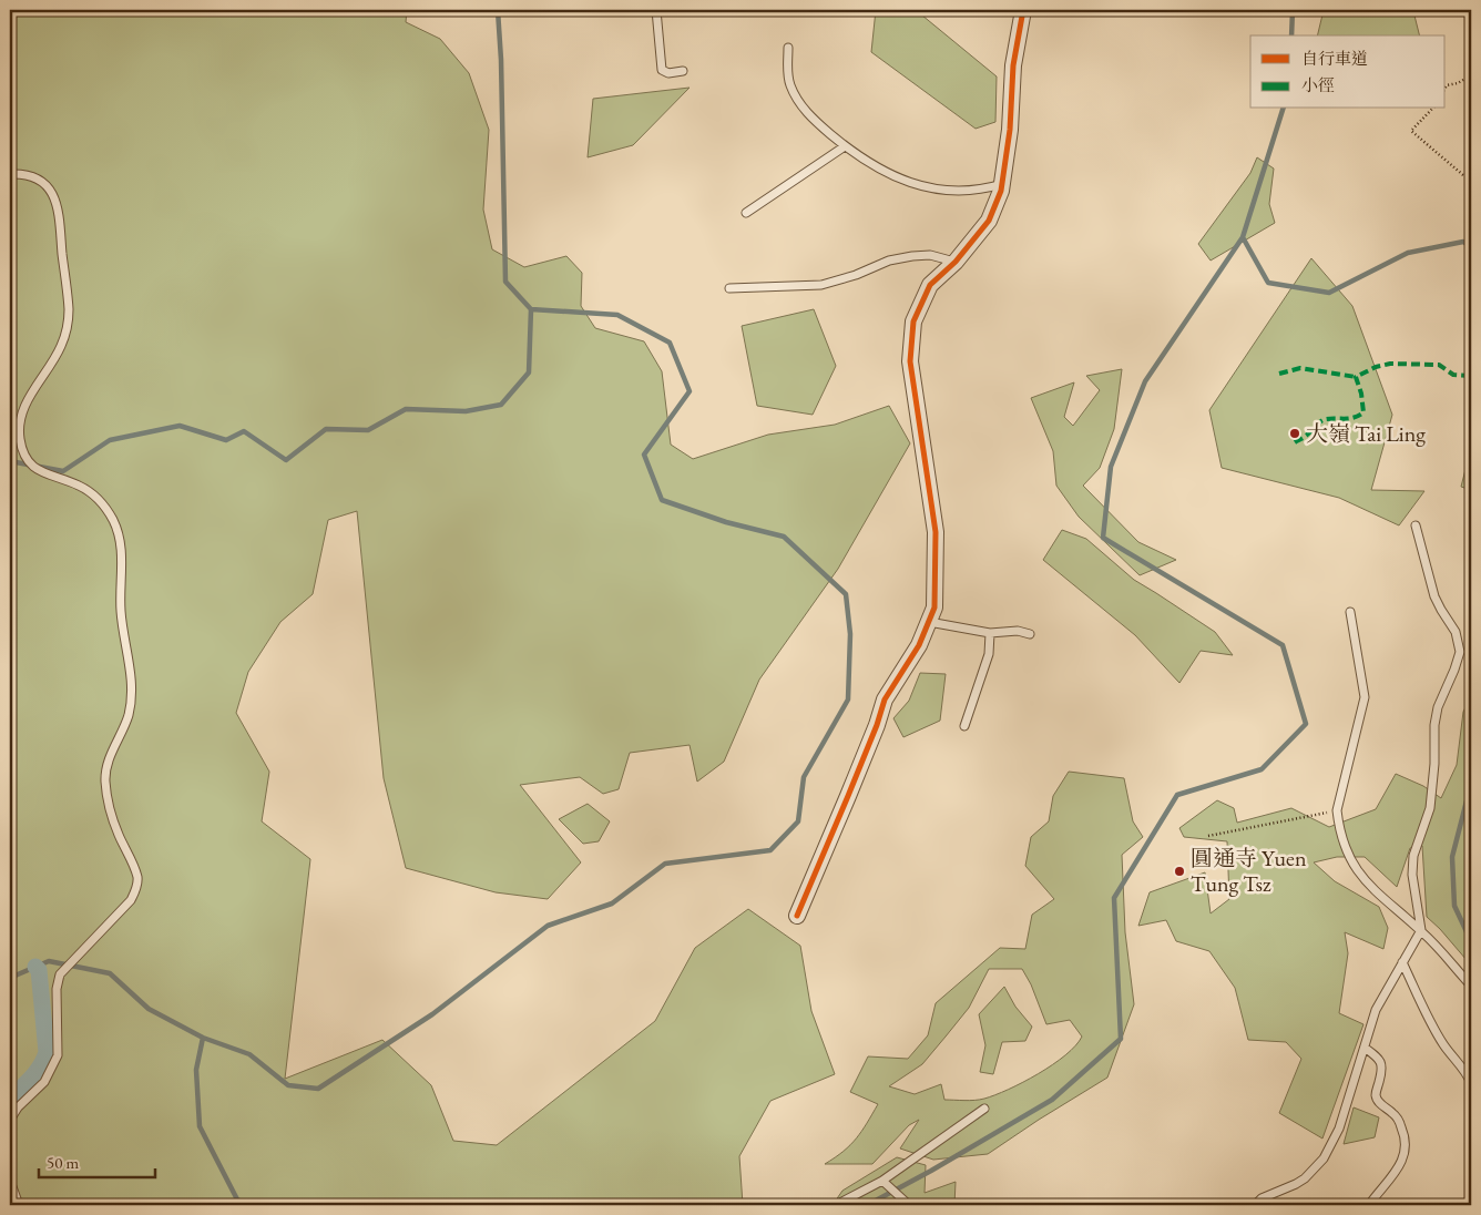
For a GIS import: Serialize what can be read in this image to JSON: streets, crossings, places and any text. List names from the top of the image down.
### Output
{
  "places": ["大嶺 Tai Ling", "圓通寺 Yuen Tung Tsz"],
  "legend": ["自行車道", "小徑"],
  "scale_bar": "50 m"
}
